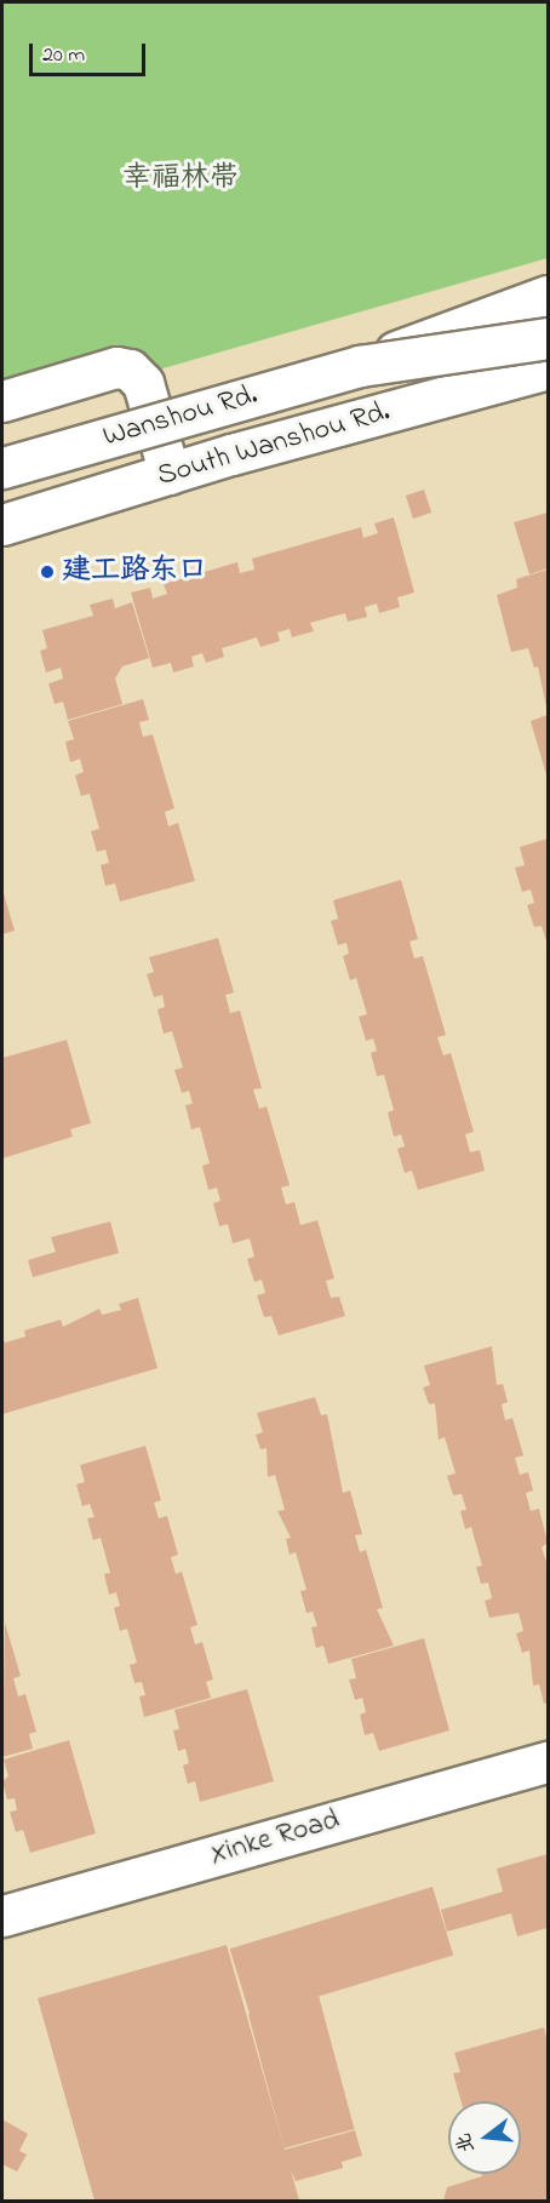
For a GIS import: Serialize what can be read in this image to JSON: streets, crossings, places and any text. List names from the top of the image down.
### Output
{
  "streets": {
    "main road": ["Wanshou Rd.", "South Wanshou Rd.", "Xinke Road"]
  },
  "parks": ["幸福林带"],
  "places": ["建工路东口"],
  "scale_bar": "20 m",
  "north": "left"
}
